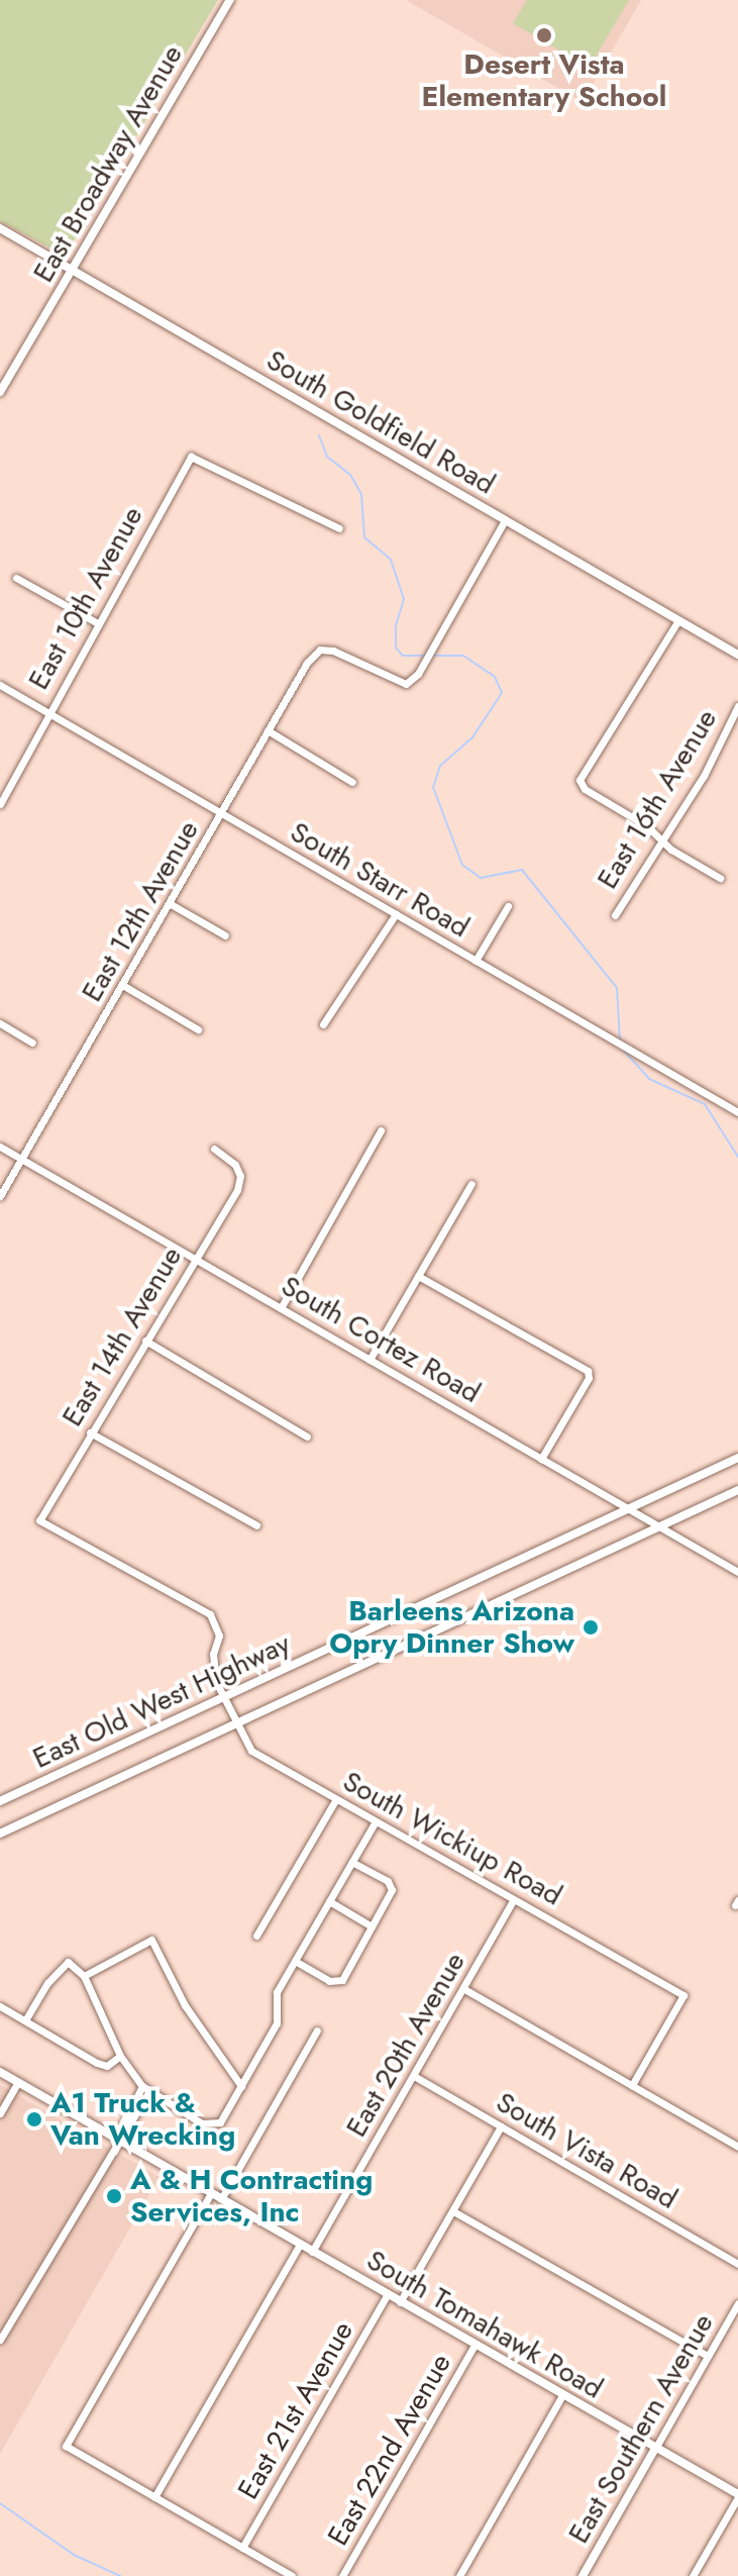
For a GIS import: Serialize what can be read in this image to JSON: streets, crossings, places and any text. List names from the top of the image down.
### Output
{
  "streets": {
    "main road": [
      "East Broadway Avenue",
      "South Goldfield Road",
      "East Old West Highway",
      "South Tomahawk Road",
      "East Southern Avenue"
    ],
    "street": [
      "East 10th Avenue",
      "East 16th Avenue",
      "South Starr Road",
      "East 12th Avenue",
      "East 14th Avenue",
      "South Cortez Road",
      "South Wickiup Road",
      "East 20th Avenue",
      "South Vista Road",
      "East 21st Avenue",
      "East 22nd Avenue"
    ]
  },
  "crossings": [
    ["East Broadway Avenue", "South Goldfield Road"],
    ["South Goldfield Road", "East 12th Avenue"],
    ["East 10th Avenue", "South Starr Road"],
    ["South Starr Road", "East 12th Avenue"],
    ["East 12th Avenue", "South Cortez Road"],
    ["East 14th Avenue", "South Cortez Road"],
    ["East 14th Avenue", "South Wickiup Road"],
    ["South Cortez Road", "East Old West Highway"],
    ["East Old West Highway", "South Wickiup Road"],
    ["South Wickiup Road", "East 20th Avenue"],
    ["East 20th Avenue", "South Vista Road"],
    ["East 20th Avenue", "South Tomahawk Road"],
    ["South Tomahawk Road", "East 21st Avenue"],
    ["South Tomahawk Road", "East Southern Avenue"],
    ["South Tomahawk Road", "East 22nd Avenue"]
  ],
  "places": [
    "Desert Vista Elementary School",
    "Barleens Arizona Opry Dinner Show",
    "A1 Truck & Van Wrecking",
    "A & H Contracting Services, Inc"
  ]
}
